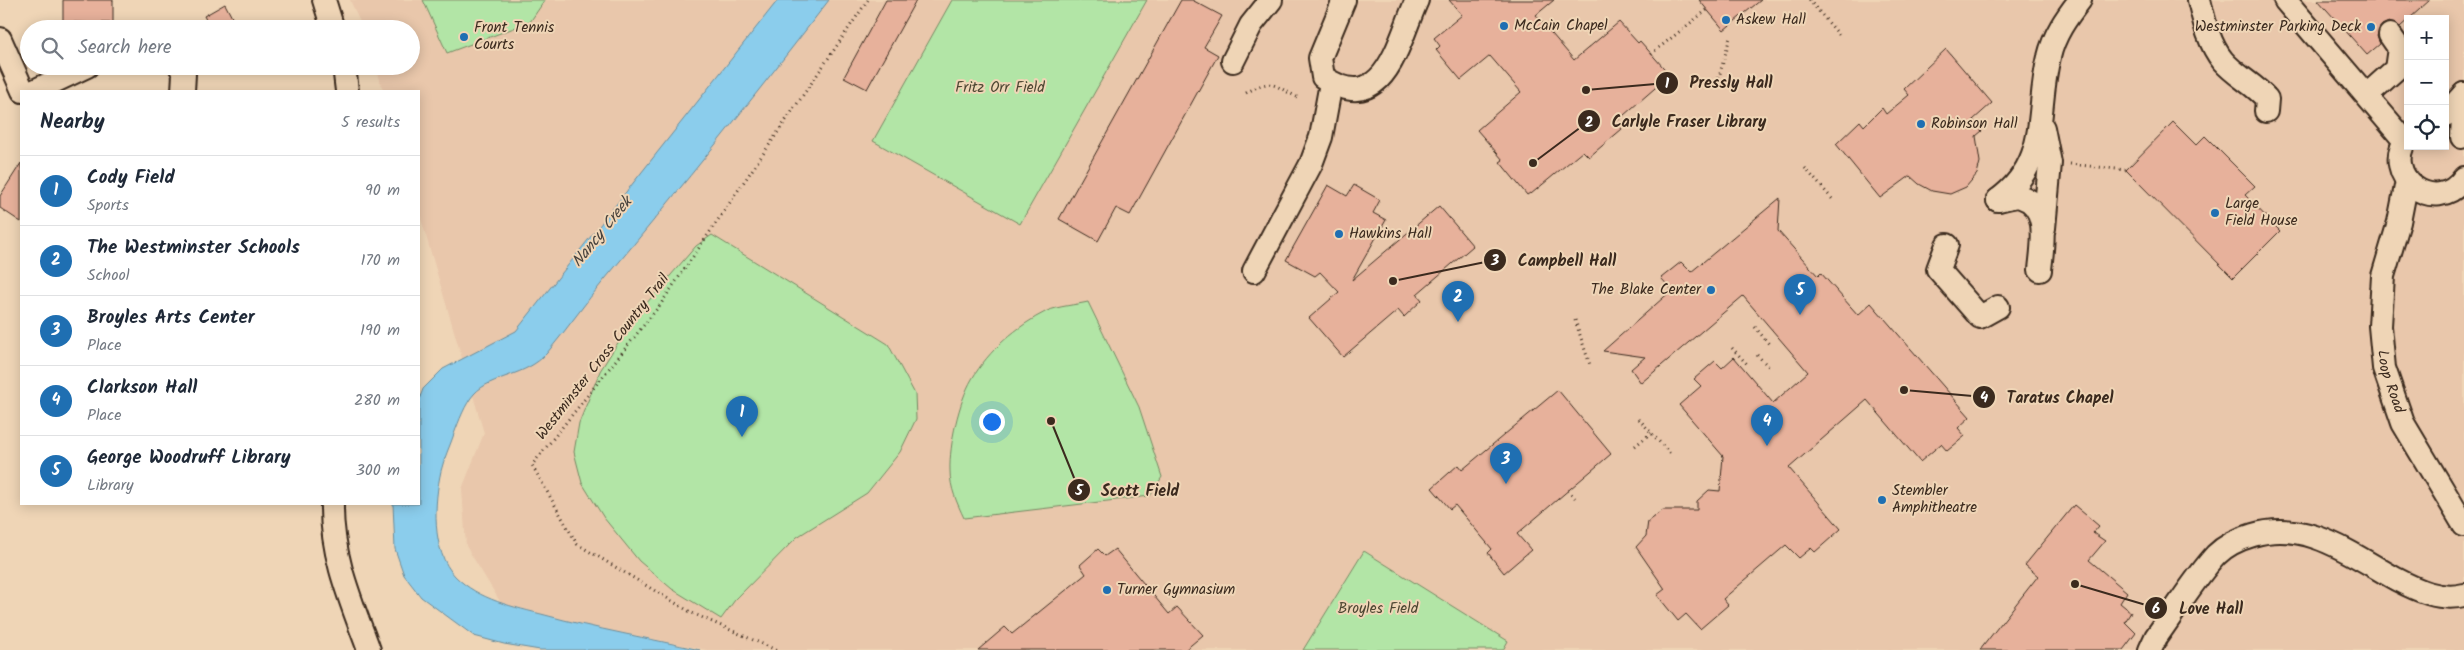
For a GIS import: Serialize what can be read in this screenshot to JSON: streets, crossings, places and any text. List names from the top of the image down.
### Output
{
  "streets": {
    "street": ["Loop Road"],
    "path": ["Westminster Cross Country Trail"]
  },
  "water": ["Nancy Creek"],
  "parks": ["Fritz Orr Field", "Broyles Field"],
  "places": [
    "Askew Hall",
    "McCain Chapel",
    "Westminster Parking Deck",
    "Front Tennis Courts",
    "Pressly Hall",
    "Robinson Hall",
    "Carlyle Fraser Library",
    "Large Field House",
    "Hawkins Hall",
    "Campbell Hall",
    "The Blake Center",
    "Taratus Chapel",
    "Scott Field",
    "Stembler Amphitheatre",
    "Love Hall",
    "Turner Gymnasium"
  ],
  "page": {
    "map_buttons": ["+", "−"],
    "search": "Search here",
    "heading": ["Nearby", "5 results"],
    "list": [
      {
        "mark": "1",
        "name": "Cody Field",
        "note": "Sports",
        "value": "90 m"
      },
      {
        "mark": "2",
        "name": "The Westminster Schools",
        "note": "School",
        "value": "170 m"
      },
      {
        "mark": "3",
        "name": "Broyles Arts Center",
        "note": "Place",
        "value": "190 m"
      },
      {
        "mark": "4",
        "name": "Clarkson Hall",
        "note": "Place",
        "value": "280 m"
      },
      {
        "mark": "5",
        "name": "George Woodruff Library",
        "note": "Library",
        "value": "300 m"
      }
    ],
    "pins": [
      "5",
      "2",
      "1",
      "4",
      "3"
    ]
  }
}
